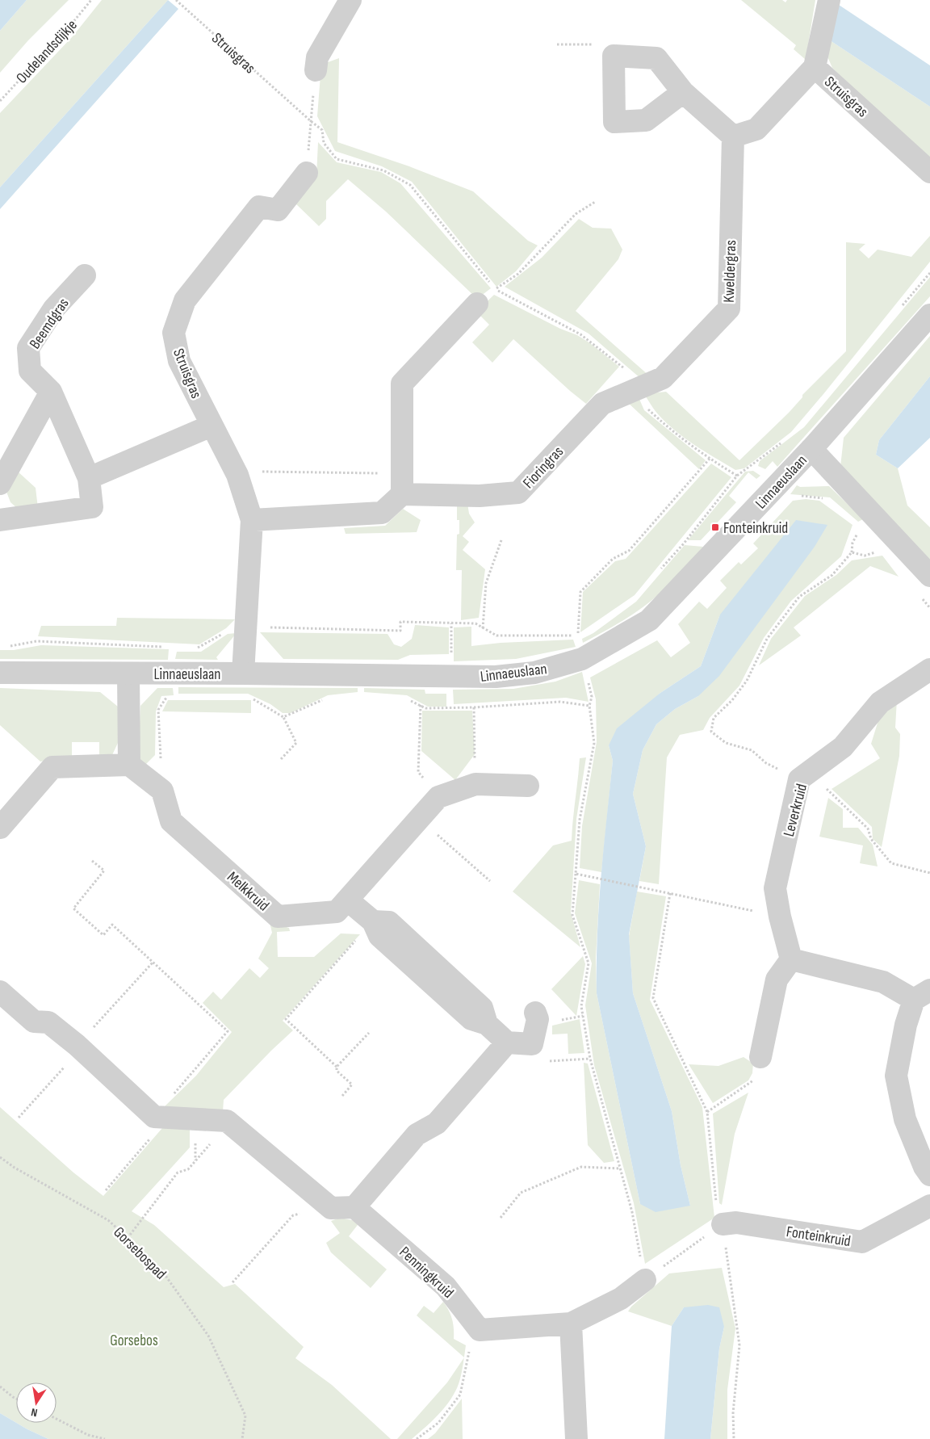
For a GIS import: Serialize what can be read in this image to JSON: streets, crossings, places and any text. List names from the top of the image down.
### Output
{
  "streets": {
    "street": [
      "Struisgras",
      "Kweldergras",
      "Beemdgras",
      "Fioringras",
      "Linnaeuslaan",
      "Leverkruid",
      "Melkkruid",
      "Fonteinkruid",
      "Penningkruid"
    ],
    "path": ["Oudelandsdijkje", "Gorsebospad"]
  },
  "crossings": [
    ["Struisgras", "Linnaeuslaan"],
    ["Kweldergras", "Fioringras"]
  ],
  "parks": ["Gorsebos"],
  "places": {
    "transit": ["Fonteinkruid"]
  },
  "north": "bottom"
}
